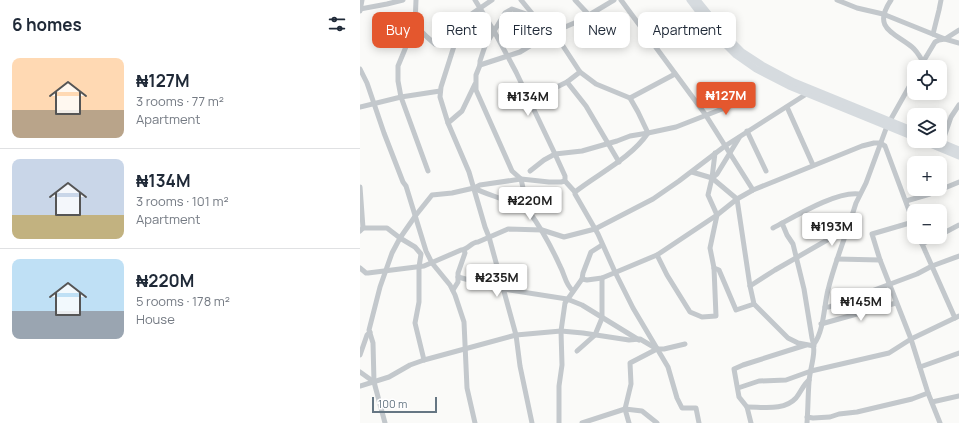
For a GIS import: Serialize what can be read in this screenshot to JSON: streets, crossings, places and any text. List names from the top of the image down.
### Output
{
  "scale_bar": "100 m",
  "page": {
    "heading": "6 homes",
    "chip": [
      "Buy",
      "Rent",
      "Filters",
      "New",
      "Apartment"
    ],
    "list": [
      {
        "name": "₦127M",
        "note": "3 rooms · 77 m² · Apartment"
      },
      {
        "name": "₦134M",
        "note": "3 rooms · 101 m² · Apartment"
      },
      {
        "name": "₦220M",
        "note": "5 rooms · 178 m² · House"
      }
    ],
    "map_buttons": ["+", "−"],
    "price": [
      "₦127M",
      "₦134M",
      "₦220M",
      "₦193M",
      "₦235M",
      "₦145M"
    ],
    "scale": "100 m"
  }
}
